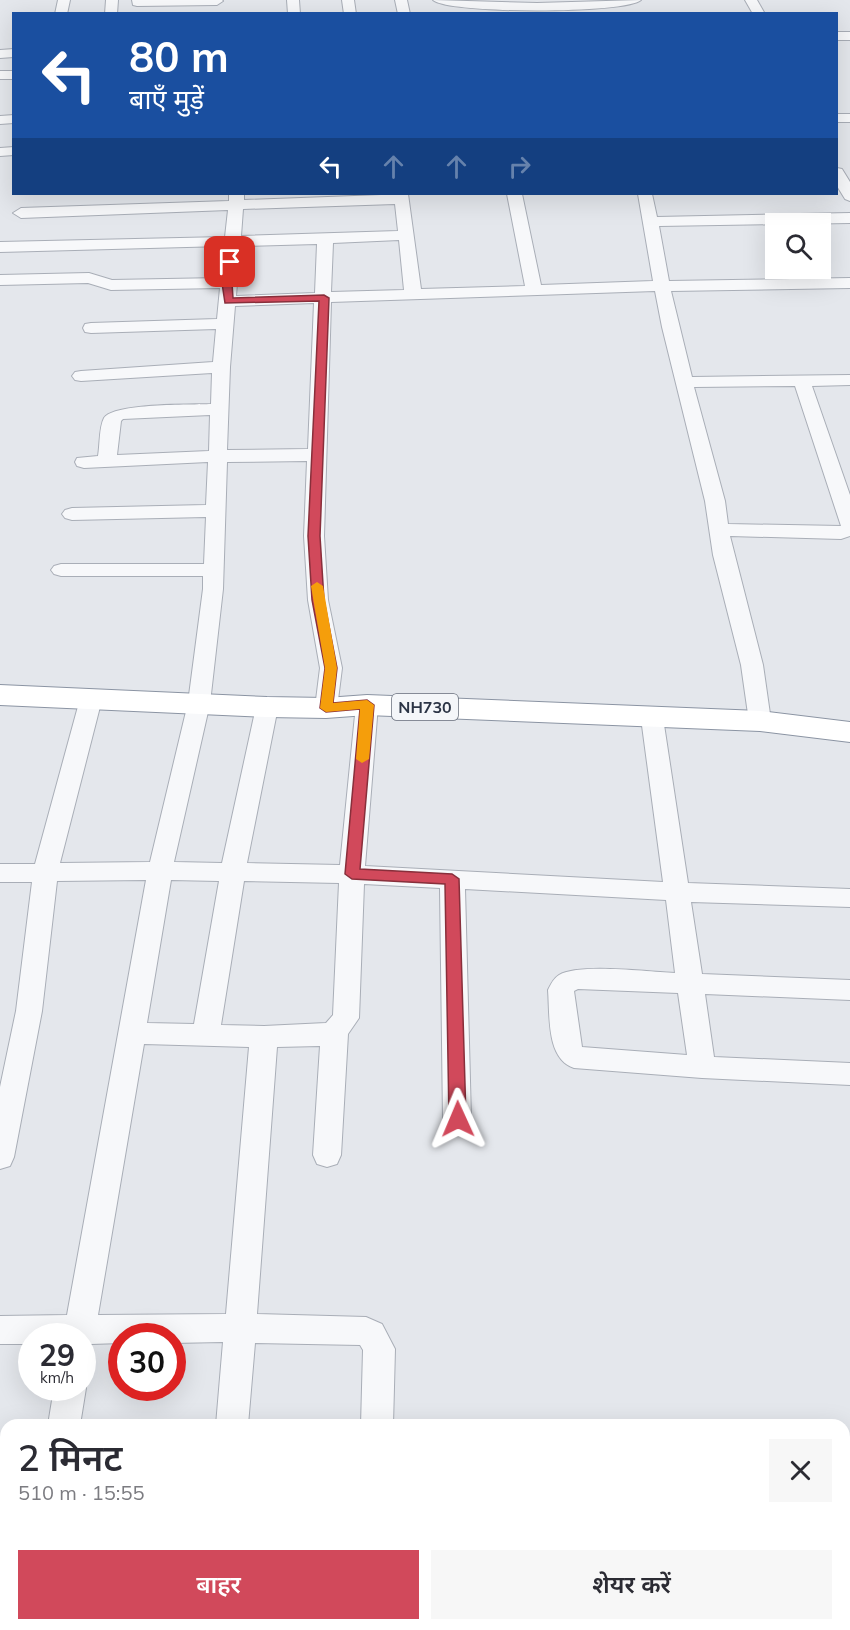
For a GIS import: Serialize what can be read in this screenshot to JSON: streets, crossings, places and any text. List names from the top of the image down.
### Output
{
  "streets": {
    "highway": ["NH730"]
  },
  "page": {
    "turn": ["80 m", "बाएँ मुड़ें"],
    "speed": "29 km/h",
    "limit": "30",
    "heading": ["2 मिनट", "510 m · 15:55"],
    "buttons": ["बाहर", "शेयर करें"]
  }
}
